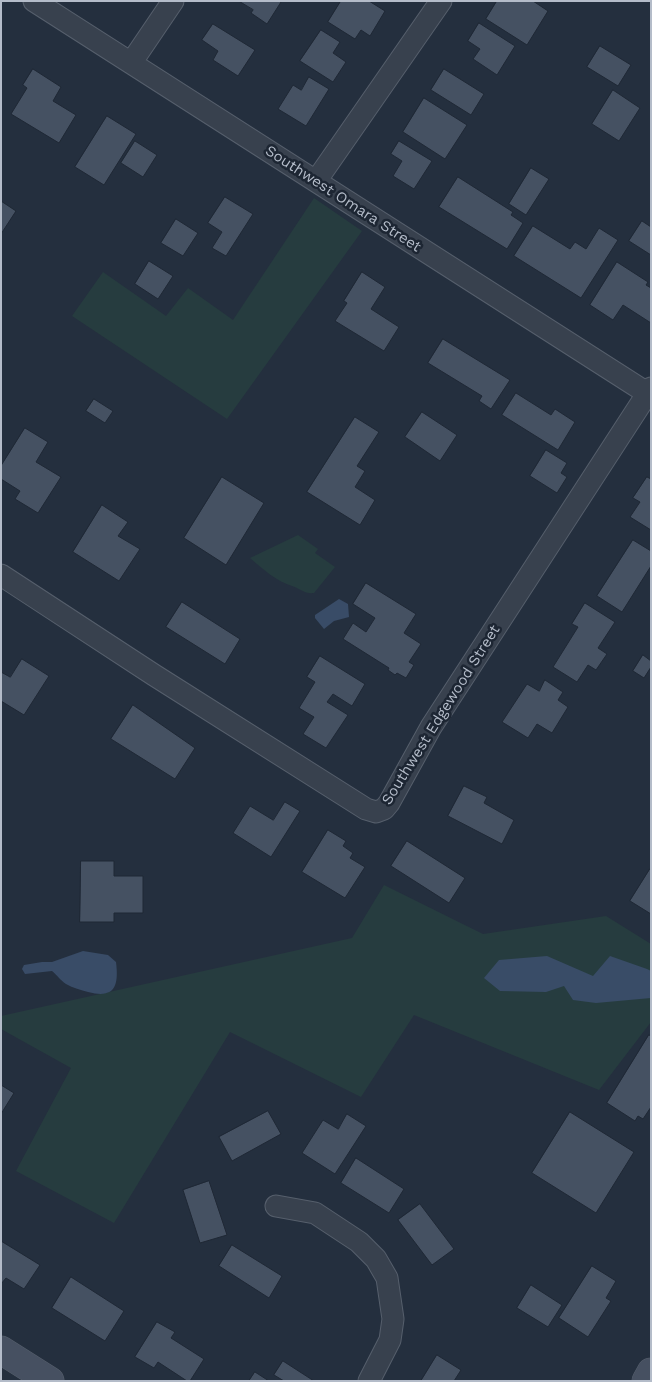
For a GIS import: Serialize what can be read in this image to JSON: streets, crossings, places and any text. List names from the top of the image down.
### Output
{
  "streets": {
    "street": ["Southwest Omara Street", "Southwest Edgewood Street"]
  },
  "crossings": [
    ["Southwest Omara Street", "Southwest Edgewood Street"]
  ]
}
